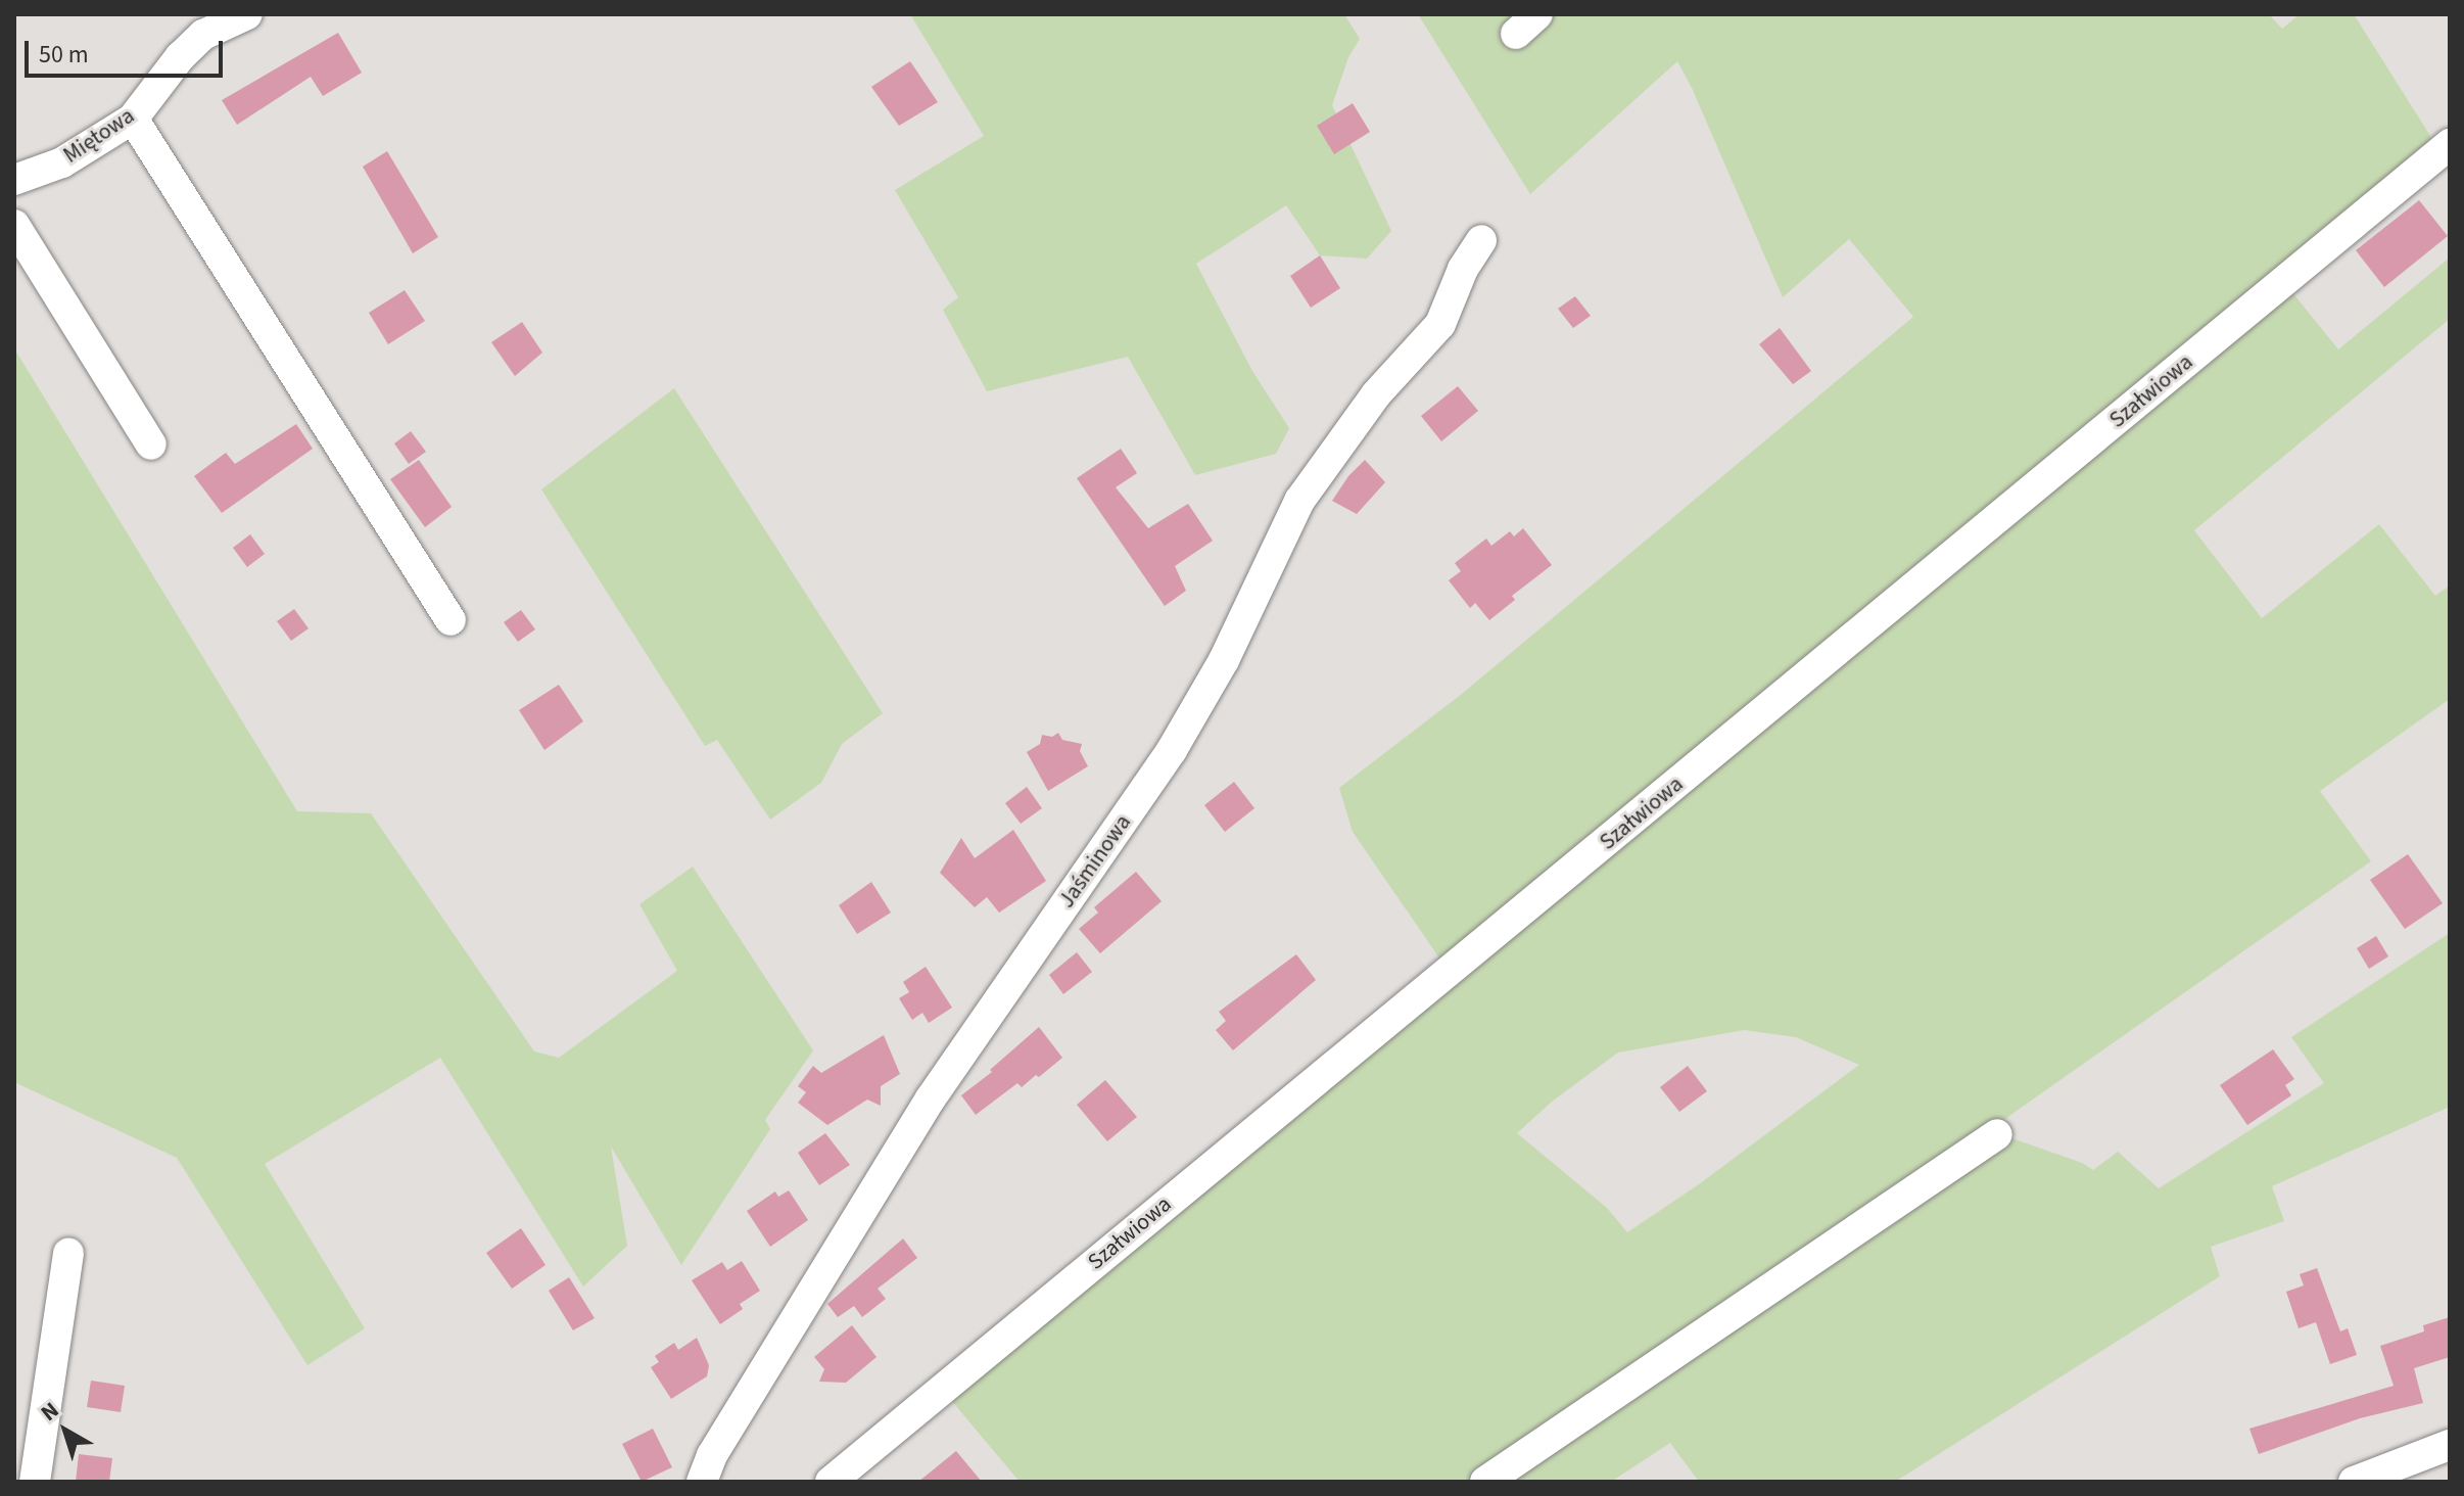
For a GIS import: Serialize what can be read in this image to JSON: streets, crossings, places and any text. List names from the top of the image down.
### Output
{
  "streets": {
    "street": ["Miętowa", "Szałwiowa", "Jaśminowa"]
  },
  "scale_bar": "50 m",
  "north": "top left"
}
